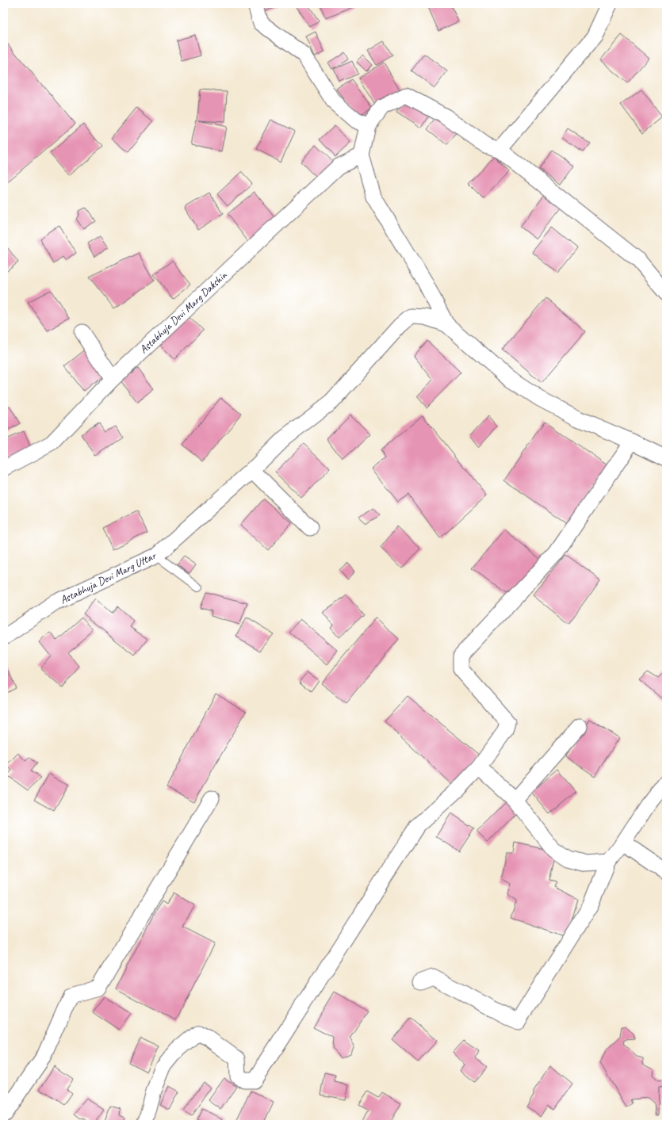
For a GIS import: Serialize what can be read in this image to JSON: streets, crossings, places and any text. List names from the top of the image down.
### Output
{
  "streets": {
    "street": ["Astabhuja Devi Marg Dakshin", "Astabhuja Devi Marg Uttar"]
  }
}
